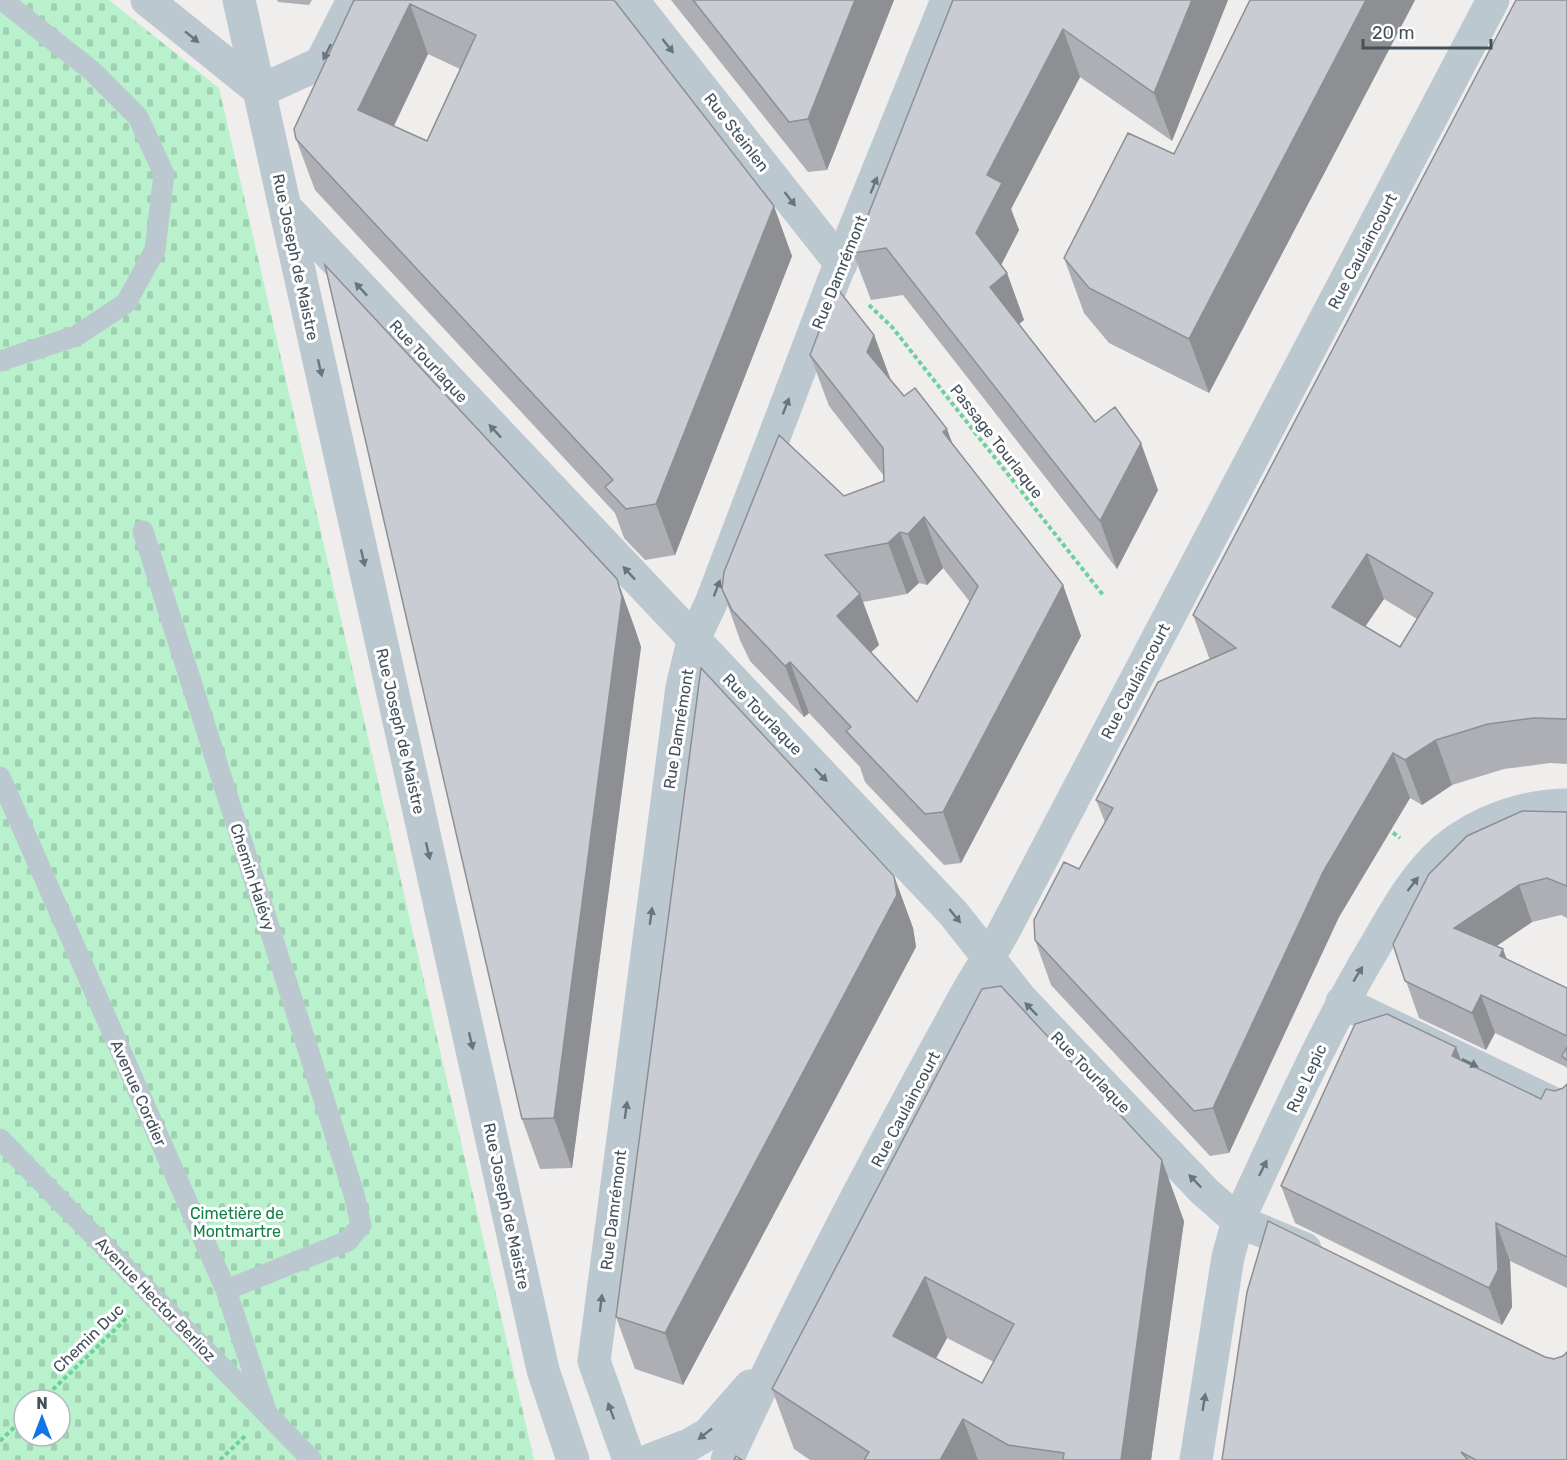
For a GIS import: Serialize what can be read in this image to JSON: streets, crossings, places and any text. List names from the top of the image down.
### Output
{
  "streets": {
    "street": [
      "Rue Steinlen",
      "Rue Caulaincourt",
      "Rue Joseph de Maistre",
      "Rue Damrémont",
      "Rue Tourlaque",
      "Rue Lepic"
    ],
    "lane": ["Chemin Halévy", "Avenue Cordier", "Avenue Hector Berlioz"],
    "path": ["Passage Tourlaque", "Chemin Duc"]
  },
  "crossings": [
    ["Rue Steinlen", "Rue Damrémont"],
    ["Rue Caulaincourt", "Rue Tourlaque"],
    ["Rue Joseph de Maistre", "Rue Tourlaque"],
    ["Rue Damrémont", "Rue Tourlaque"],
    ["Rue Tourlaque", "Rue Lepic"],
    ["Chemin Halévy", "Avenue Cordier"],
    ["Avenue Cordier", "Avenue Hector Berlioz"],
    ["Avenue Hector Berlioz", "Chemin Duc"]
  ],
  "one_way": [
    "Rue Steinlen",
    "Rue Joseph de Maistre",
    "Rue Damrémont",
    "Rue Lepic"
  ],
  "parks": ["Cimetière de Montmartre"],
  "scale_bar": "20 m",
  "north": "top"
}
